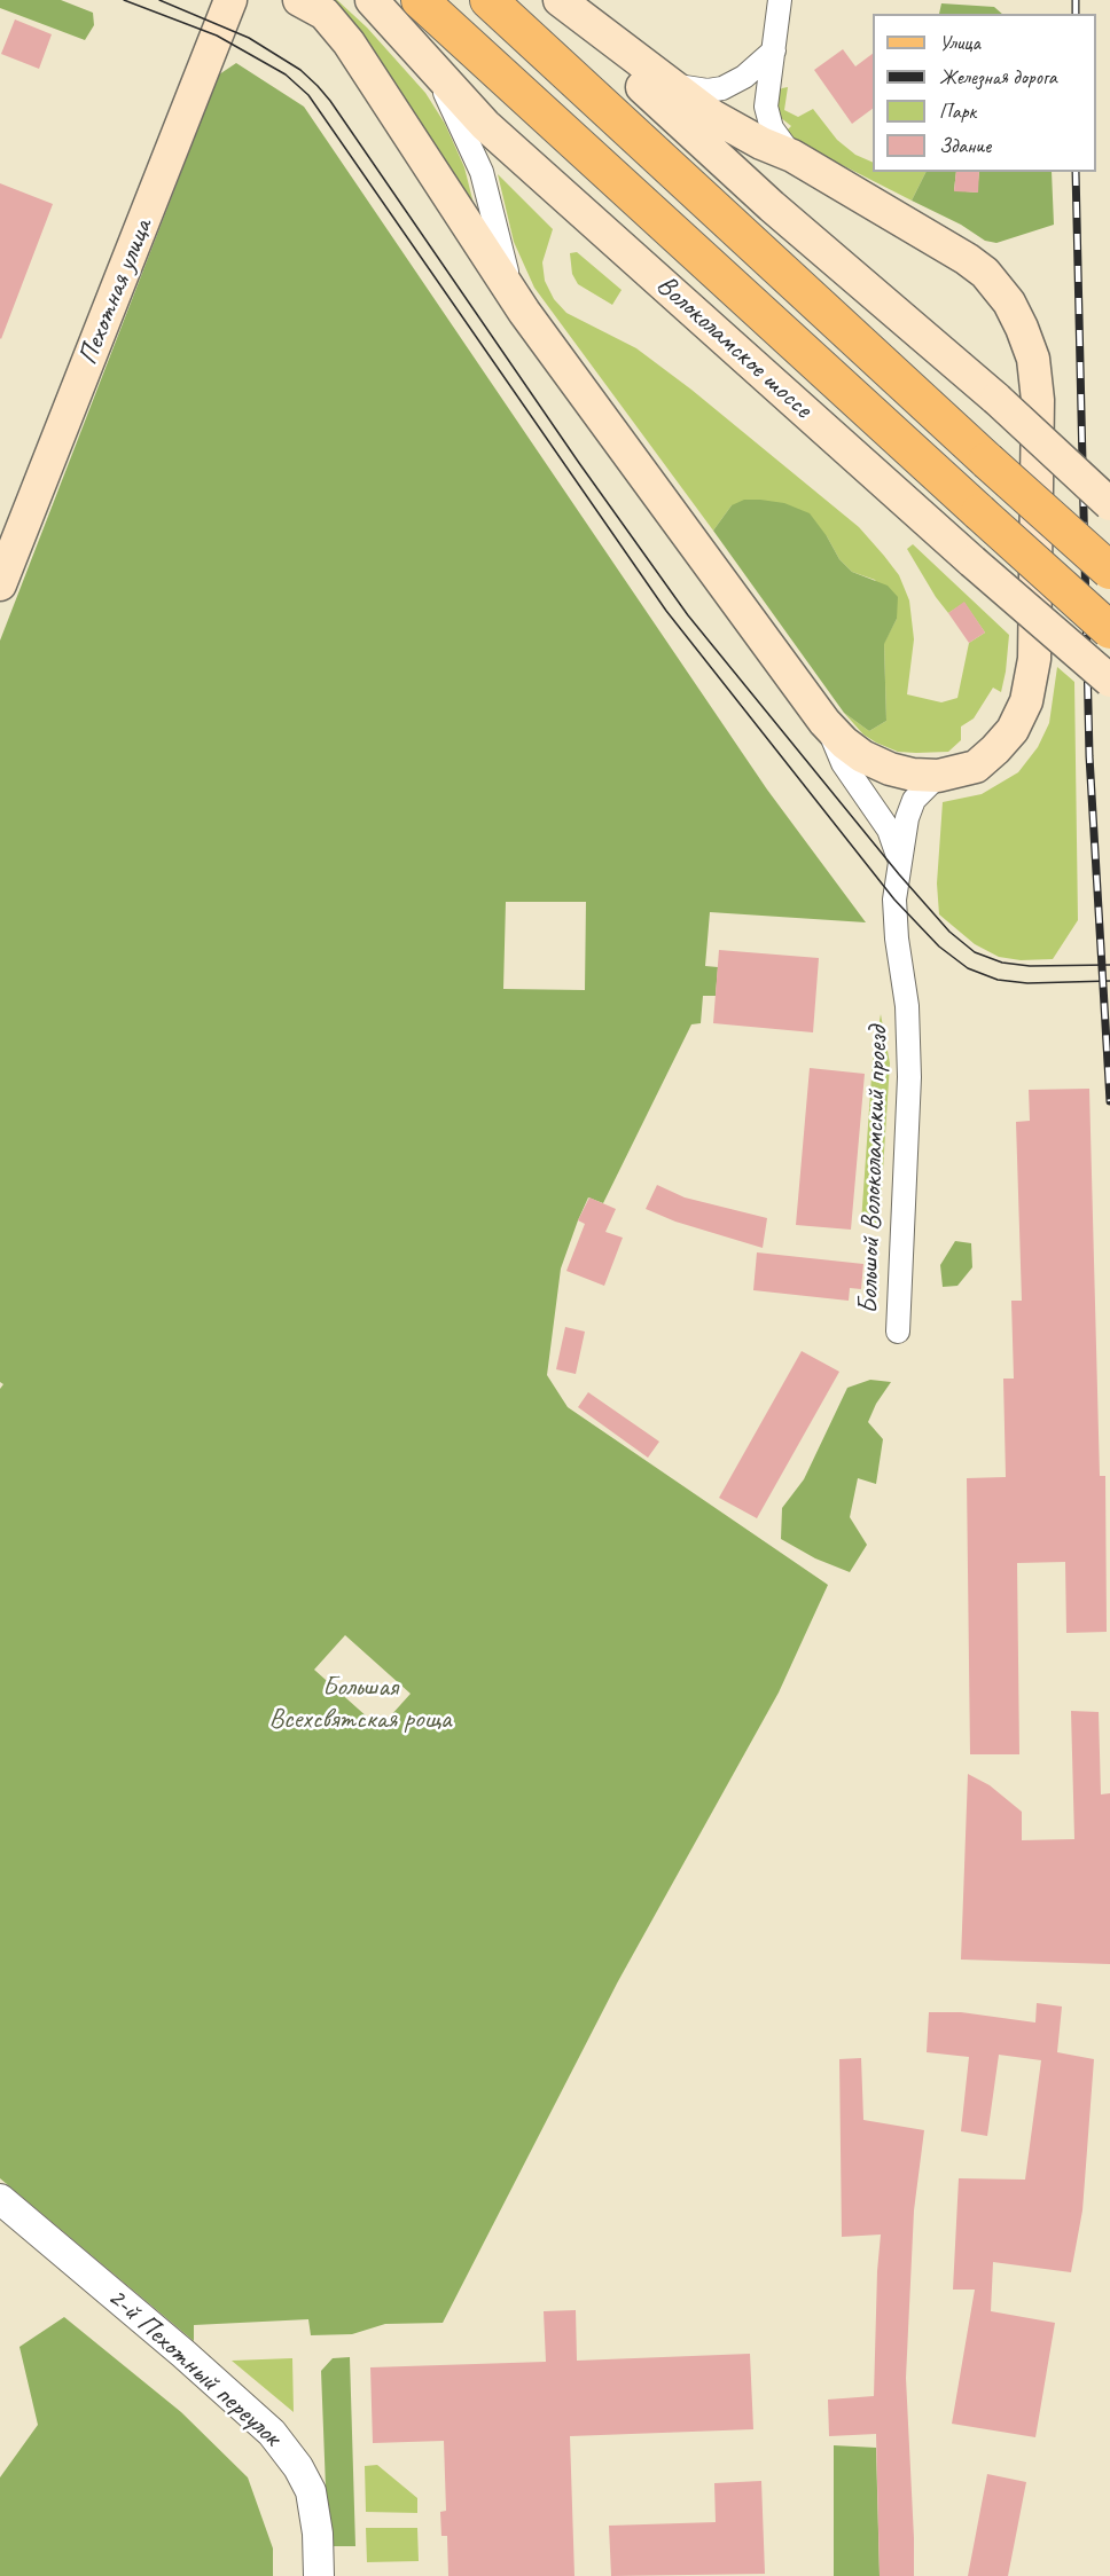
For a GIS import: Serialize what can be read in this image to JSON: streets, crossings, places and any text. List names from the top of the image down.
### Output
{
  "streets": {
    "main road": ["Пехотная улица", "Волоколамское шоссе"],
    "street": ["Большой Волоколамский проезд", "2-й Пехотный переулок"]
  },
  "parks": ["Большая Всехсвятская роща"],
  "legend": [
    "Улица",
    "Железная дорога",
    "Парк",
    "Здание"
  ]
}
